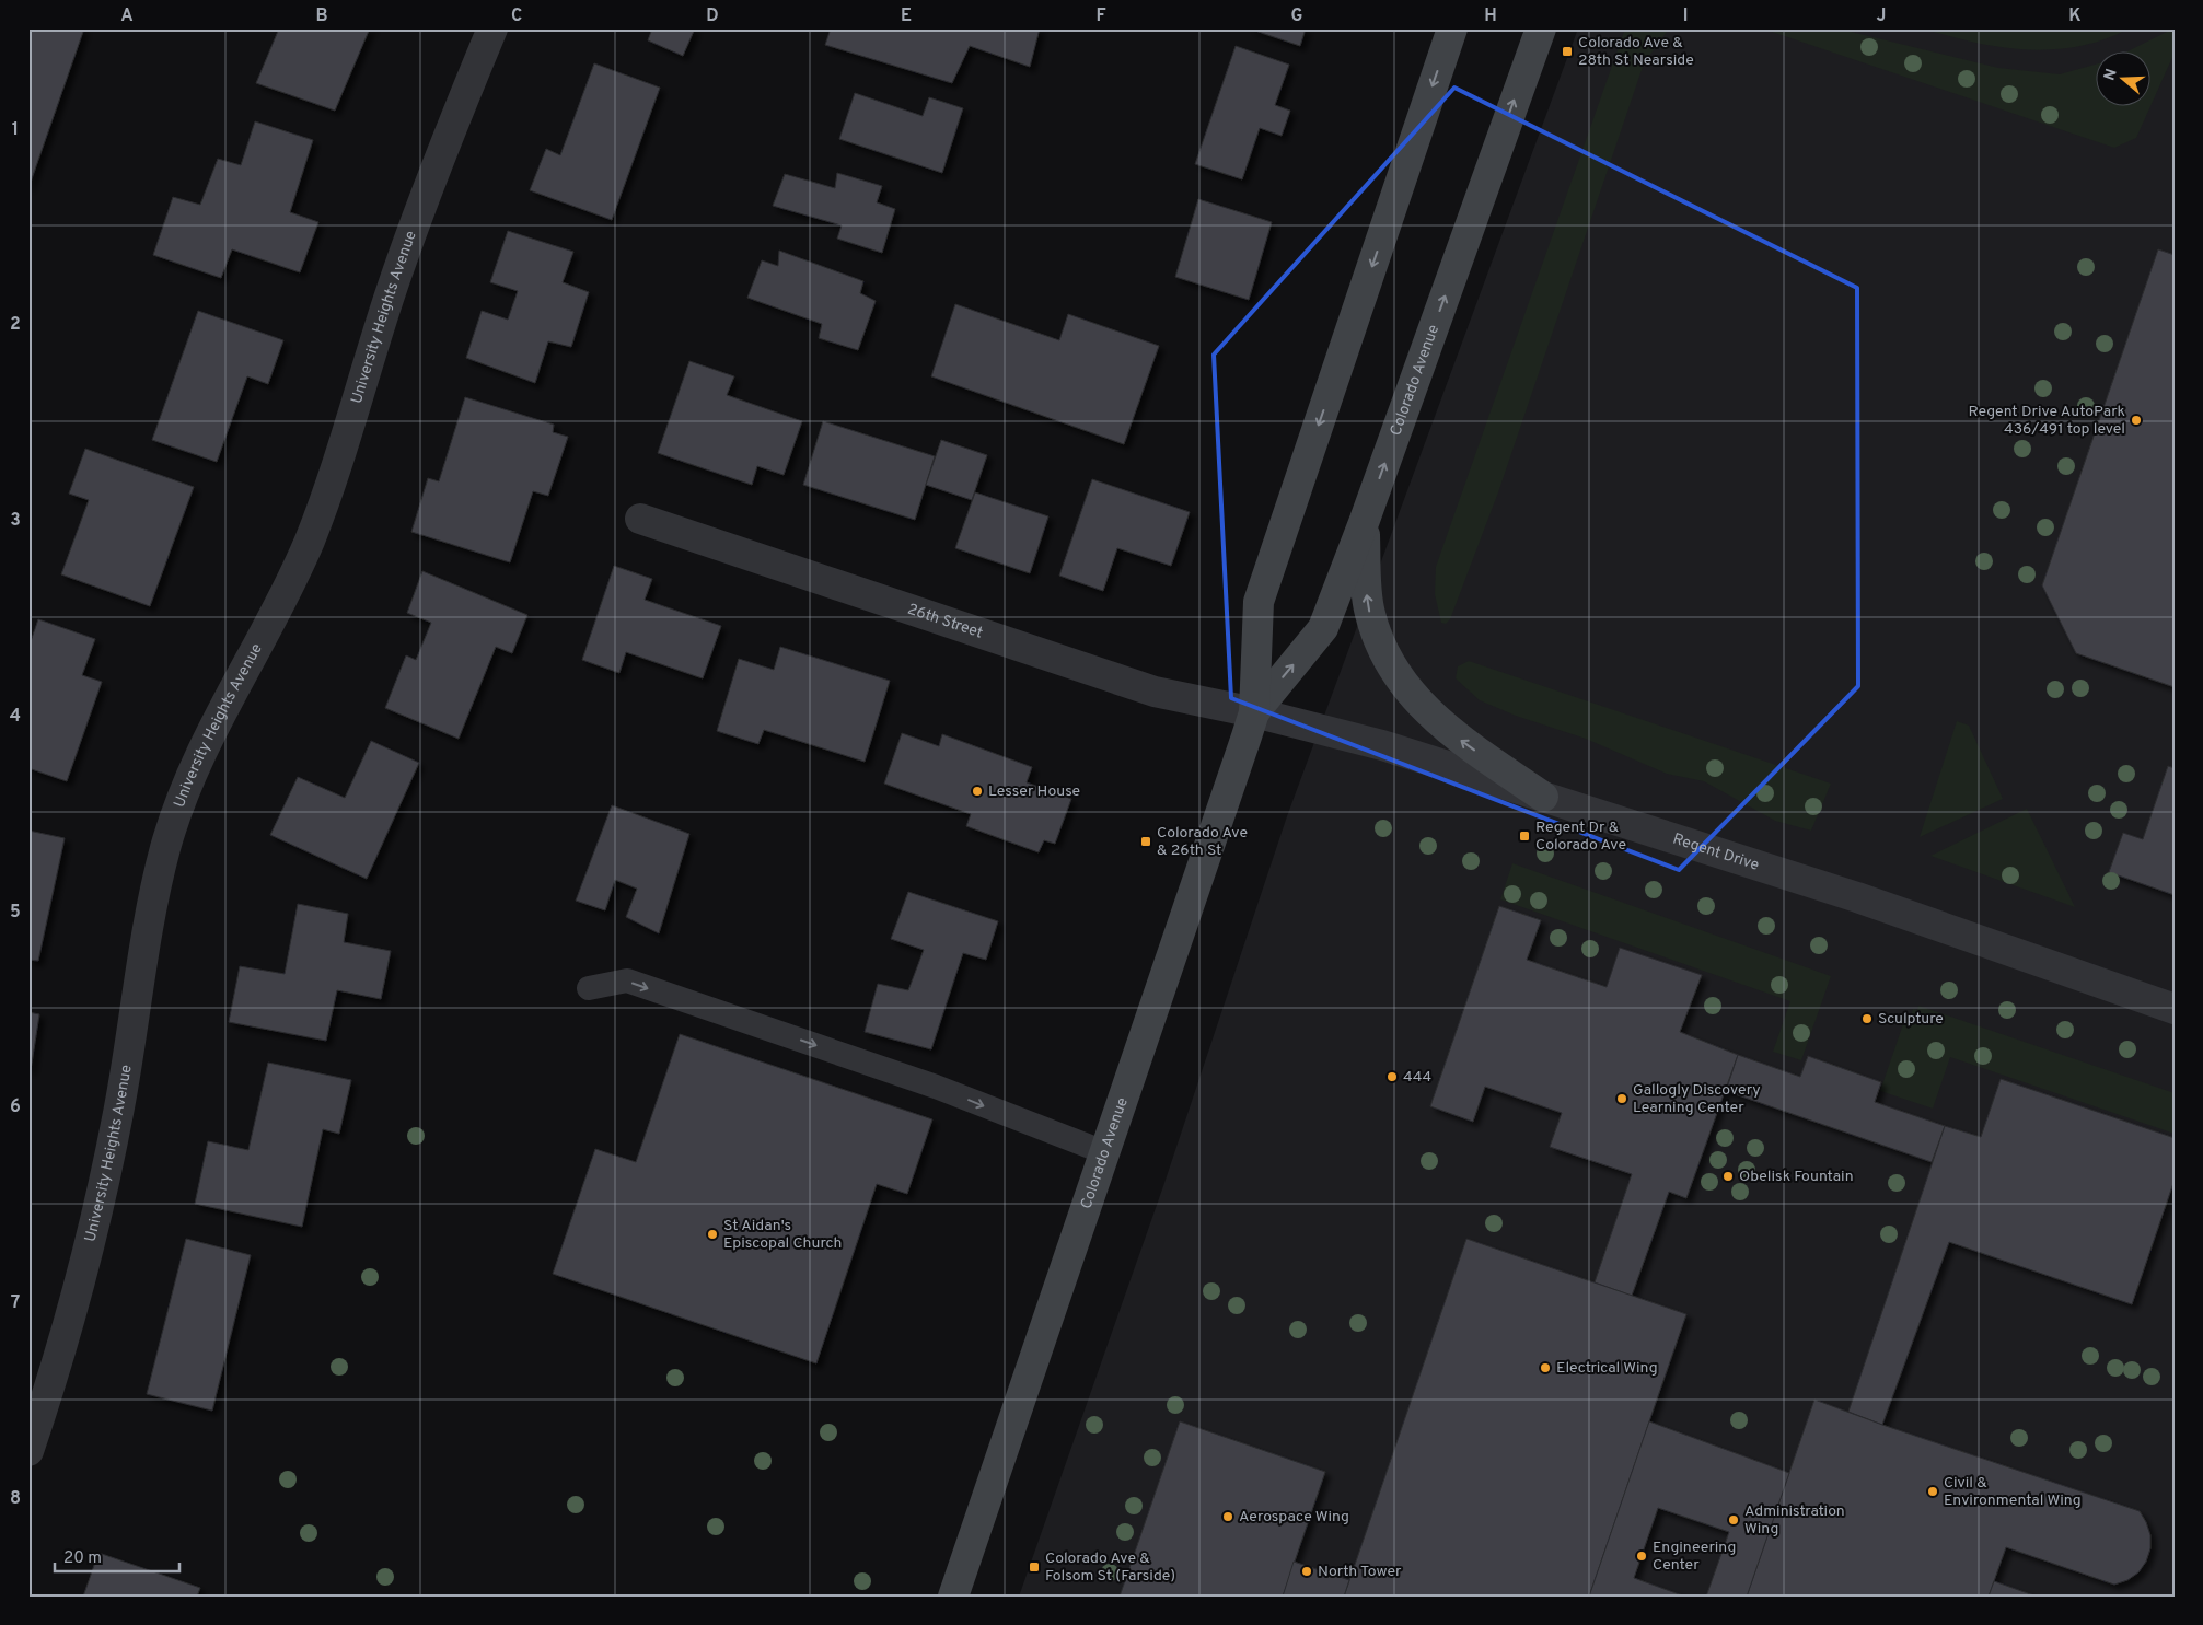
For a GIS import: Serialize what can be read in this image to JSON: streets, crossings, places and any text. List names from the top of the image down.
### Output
{
  "streets": {
    "main road": ["Colorado Avenue"],
    "street": ["University Heights Avenue", "26th Street", "Regent Drive"]
  },
  "crossings": [
    ["Colorado Avenue", "26th Street"],
    ["Colorado Avenue", "Regent Drive"],
    ["26th Street", "Regent Drive"]
  ],
  "places": {
    "transit": [
      "Colorado Ave & 28th St Nearside",
      "Regent Dr & Colorado Ave",
      "Colorado Ave & 26th St",
      "Colorado Ave & Folsom St (Farside)"
    ],
    "other": [
      "Regent Drive AutoPark 436/491 top level",
      "Lesser House",
      "Sculpture",
      "444",
      "Gallogly Discovery Learning Center",
      "Obelisk Fountain",
      "St Aidan's Episcopal Church",
      "Electrical Wing",
      "Civil & Environmental Wing",
      "Aerospace Wing",
      "Administration Wing",
      "Engineering Center",
      "North Tower"
    ]
  },
  "scale_bar": "20 m",
  "north": "left",
  "grid": {
    "columns": [
      "A",
      "B",
      "C",
      "D",
      "E",
      "F",
      "G",
      "H",
      "I",
      "J",
      "K"
    ],
    "rows": [
      "1",
      "2",
      "3",
      "4",
      "5",
      "6",
      "7",
      "8"
    ]
  }
}
